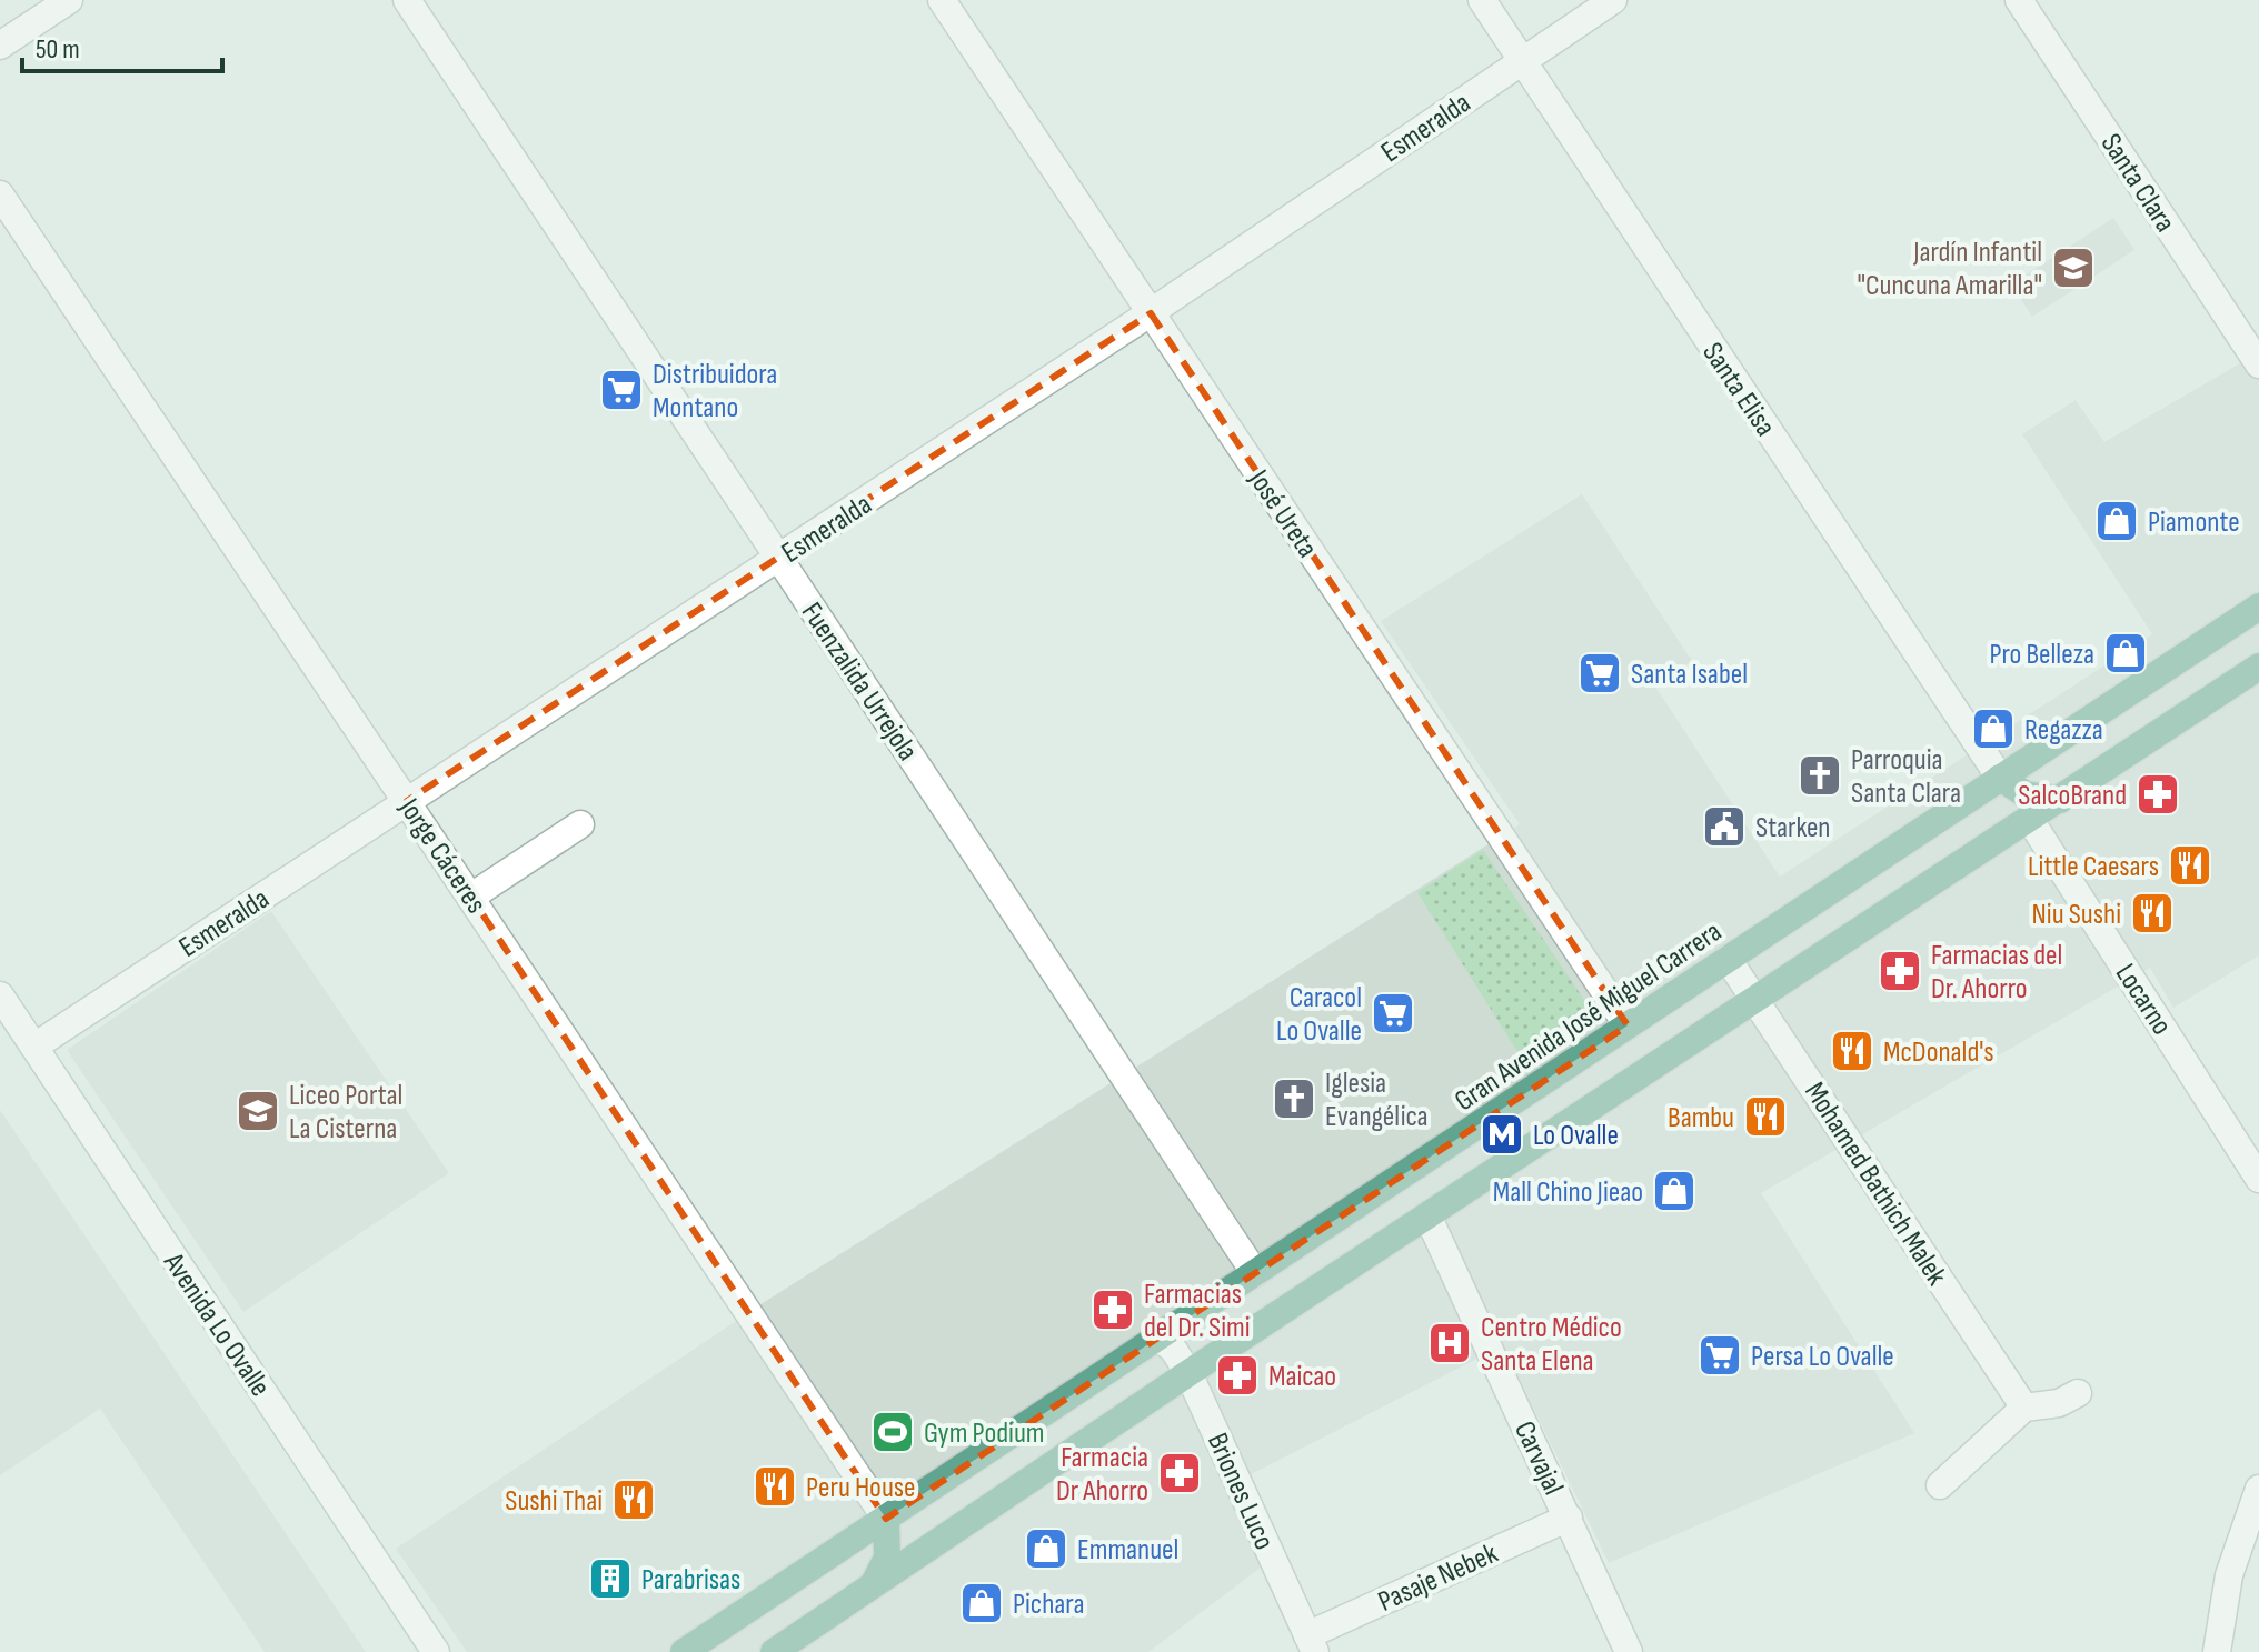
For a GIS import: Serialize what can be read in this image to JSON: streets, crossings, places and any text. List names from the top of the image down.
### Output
{
  "streets": {
    "main road": ["Gran Avenida José Miguel Carrera"],
    "street": [
      "Esmeralda",
      "Santa Clara",
      "Santa Elisa",
      "José Ureta",
      "Fuenzalida Urrejola",
      "Jorge Cáceres",
      "Locarno",
      "Mohamed Bathich Malek",
      "Avenida Lo Ovalle",
      "Carvajal",
      "Briones Luco",
      "Pasaje Nebek"
    ]
  },
  "crossings": [
    ["Esmeralda", "Santa Elisa"],
    ["Esmeralda", "José Ureta"],
    ["Esmeralda", "Fuenzalida Urrejola"],
    ["Esmeralda", "Jorge Cáceres"],
    ["Esmeralda", "Avenida Lo Ovalle"],
    ["Santa Elisa", "Gran Avenida José Miguel Carrera"],
    ["José Ureta", "Gran Avenida José Miguel Carrera"],
    ["Fuenzalida Urrejola", "Gran Avenida José Miguel Carrera"],
    ["Jorge Cáceres", "Gran Avenida José Miguel Carrera"],
    ["Gran Avenida José Miguel Carrera", "Mohamed Bathich Malek"],
    ["Gran Avenida José Miguel Carrera", "Briones Luco"],
    ["Carvajal", "Pasaje Nebek"],
    ["Briones Luco", "Pasaje Nebek"]
  ],
  "places": {
    "school or university": ["Jardín Infantil \"Cuncuna Amarilla\"", "Liceo Portal La Cisterna"],
    "supermarket": [
      "Distribuidora Montano",
      "Santa Isabel",
      "Caracol Lo Ovalle",
      "Persa Lo Ovalle"
    ],
    "shop": [
      "Piamonte",
      "Pro Belleza",
      "Regazza",
      "Mall Chino Jieao",
      "Emmanuel",
      "Pichara"
    ],
    "church": ["Parroquia Santa Clara", "Iglesia Evangélica"],
    "pharmacy": [
      "SalcoBrand",
      "Farmacias del Dr. Ahorro",
      "Farmacias del Dr. Simi",
      "Maicao",
      "Farmacia Dr Ahorro"
    ],
    "public building": ["Starken"],
    "restaurant": [
      "Little Caesars",
      "Niu Sushi",
      "McDonald's",
      "Bambu",
      "Peru House",
      "Sushi Thai"
    ],
    "metro station": ["Lo Ovalle"],
    "hospital": ["Centro Médico Santa Elena"],
    "sports": ["Gym Podium"],
    "building": ["Parabrisas"]
  },
  "scale_bar": "50 m"
}
